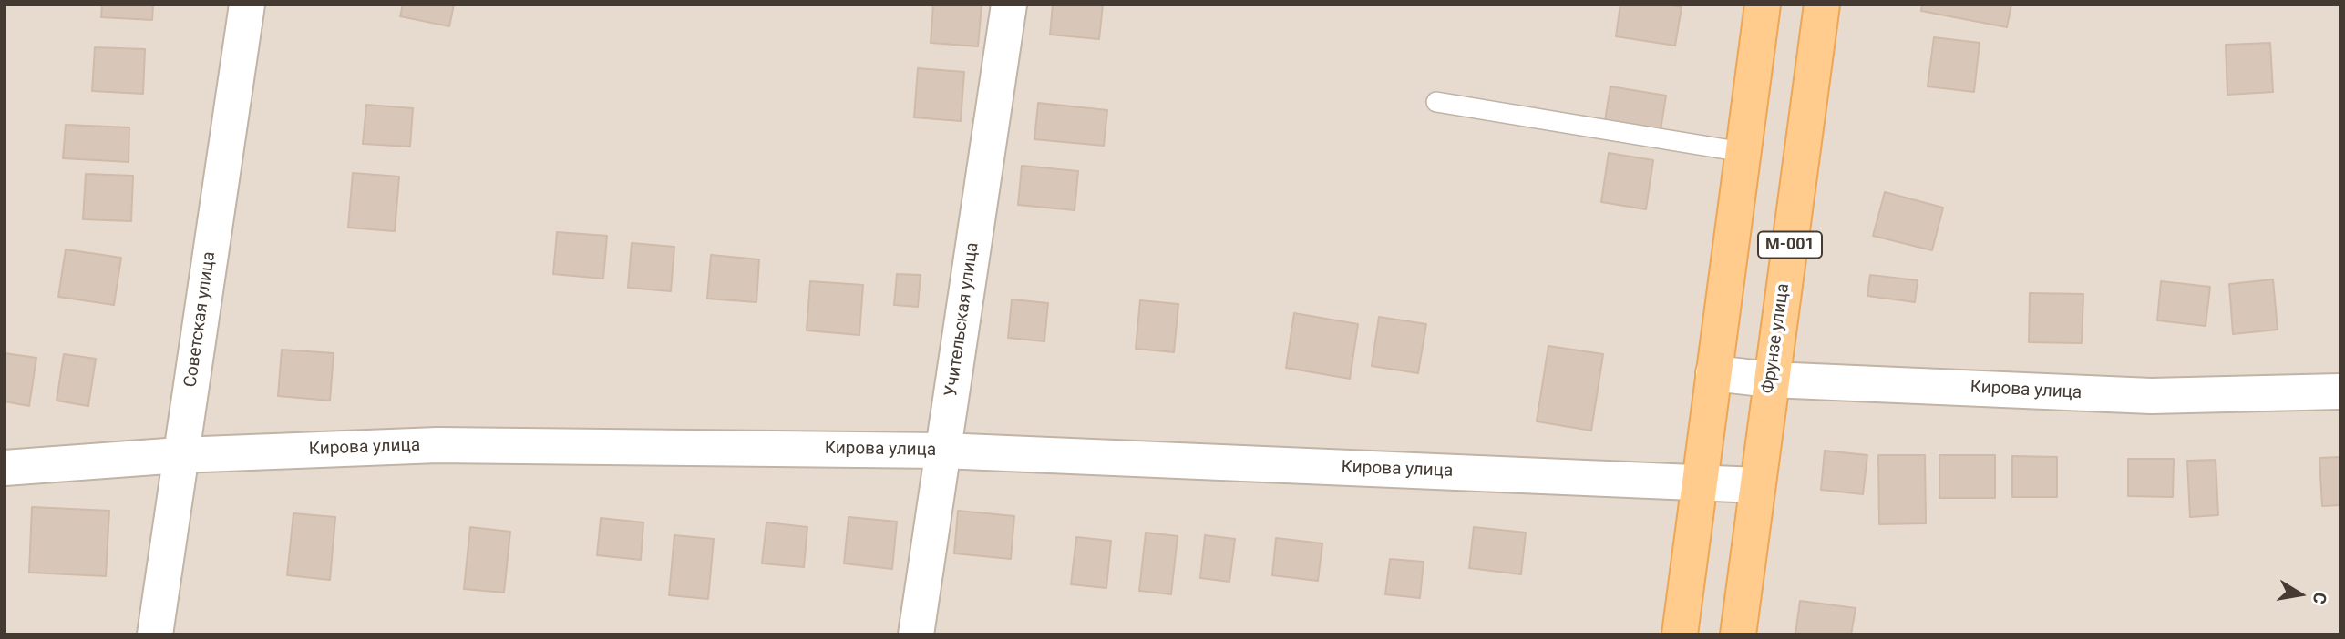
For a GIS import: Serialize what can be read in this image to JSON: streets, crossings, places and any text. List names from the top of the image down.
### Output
{
  "streets": {
    "main road": ["M-001", "Фрунзе улица"],
    "street": ["Советская улица", "Учительская улица", "Кирова улица"]
  },
  "crossings": [
    ["M-001", "Кирова улица"],
    ["Советская улица", "Кирова улица"],
    ["Учительская улица", "Кирова улица"],
    ["Фрунзе улица", "Кирова улица"]
  ],
  "north": "right"
}
